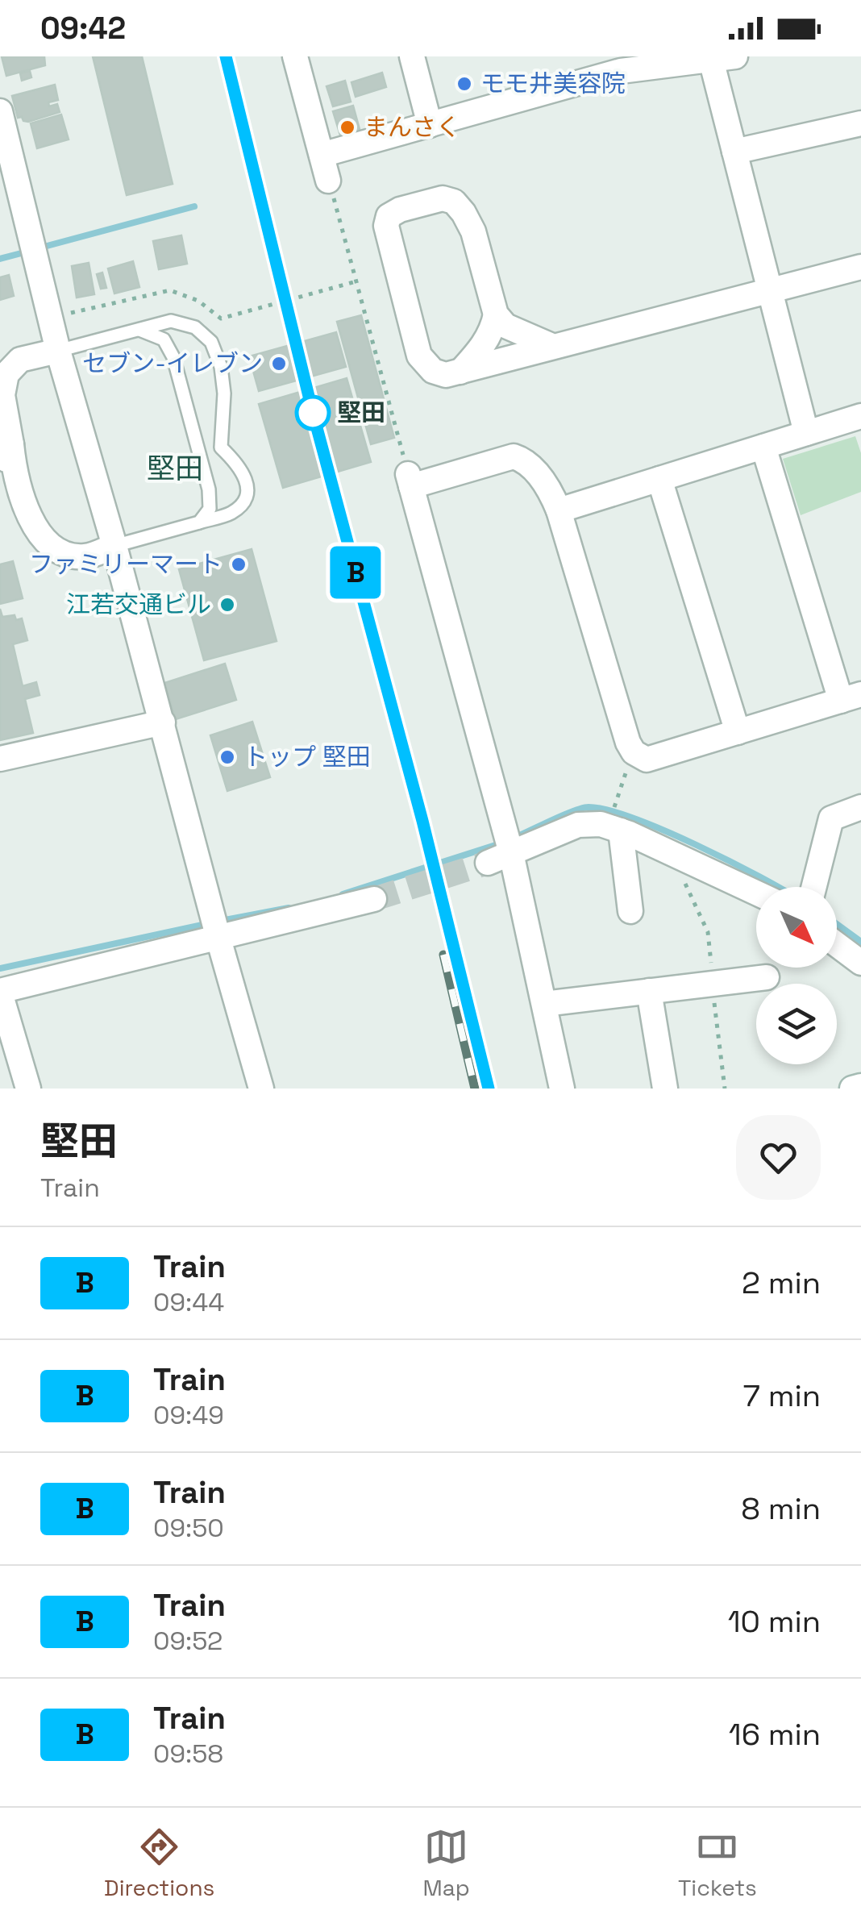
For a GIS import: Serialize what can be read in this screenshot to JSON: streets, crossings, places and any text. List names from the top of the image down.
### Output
{
  "districts": ["堅田"],
  "places": [
    "モモ井美容院",
    "まんさく",
    "セブン-イレブン",
    "堅田",
    "ファミリーマート",
    "江若交通ビル",
    "トップ 堅田"
  ],
  "north": "bottom right",
  "page": {
    "status": "09:42",
    "on_map": "B",
    "heading": ["堅田", "Train"],
    "list": [
      {
        "mark": "B",
        "name": "Train",
        "note": "09:44",
        "value": "2 min"
      },
      {
        "mark": "B",
        "name": "Train",
        "note": "09:49",
        "value": "7 min"
      },
      {
        "mark": "B",
        "name": "Train",
        "note": "09:50",
        "value": "8 min"
      },
      {
        "mark": "B",
        "name": "Train",
        "note": "09:52",
        "value": "10 min"
      },
      {
        "mark": "B",
        "name": "Train",
        "note": "09:58",
        "value": "16 min"
      }
    ],
    "tabs": ["Directions", "Map", "Tickets"]
  }
}
